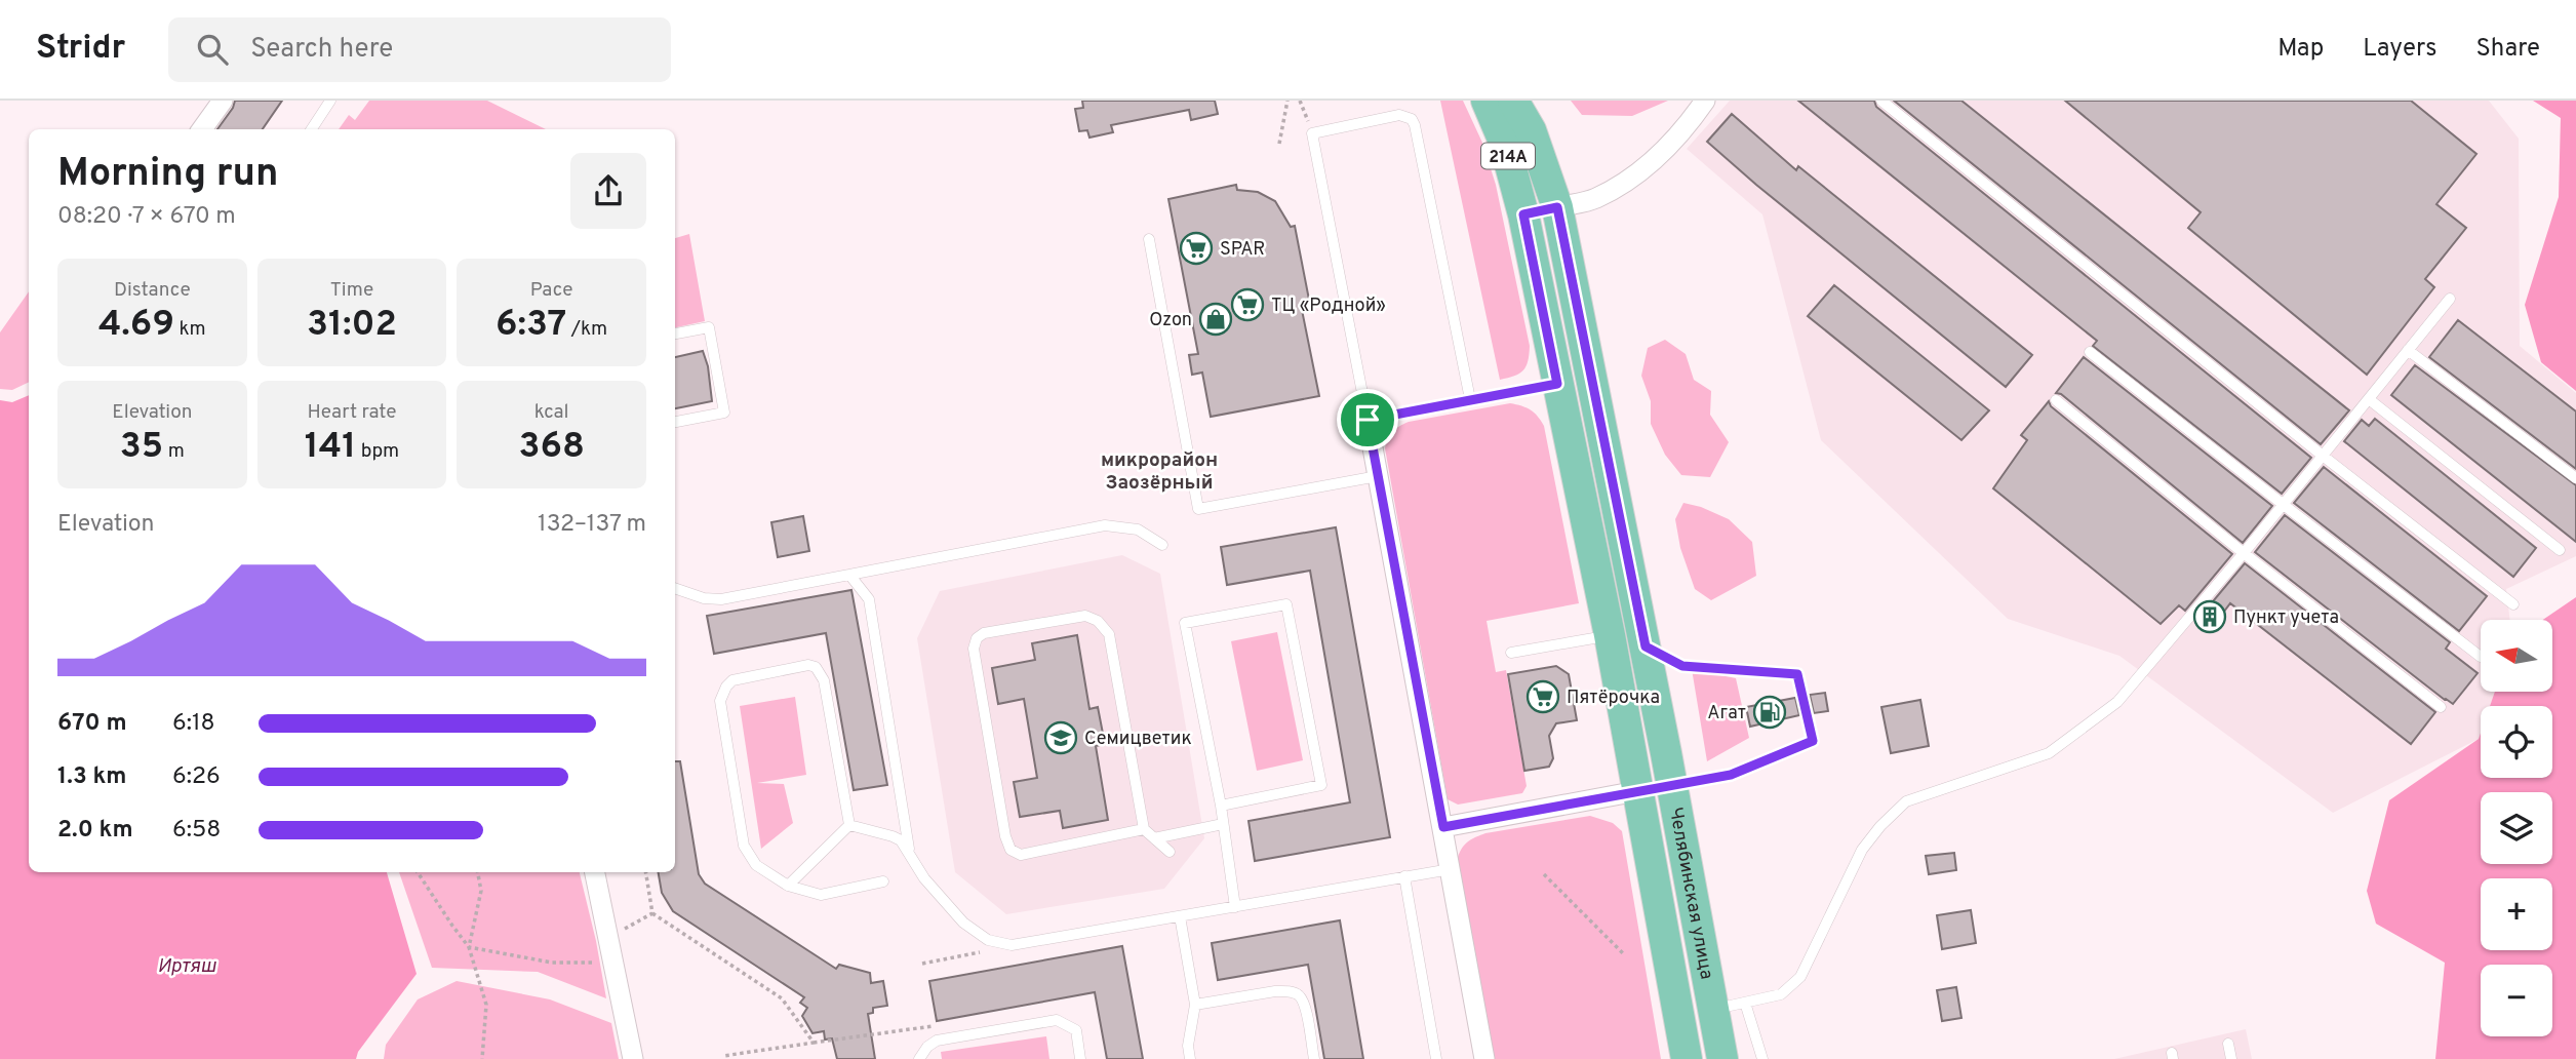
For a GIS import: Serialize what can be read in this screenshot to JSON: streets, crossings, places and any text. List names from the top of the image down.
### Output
{
  "streets": {
    "main road": ["214А", "Челябинская улица"]
  },
  "districts": ["микрорайон Заозёрный"],
  "water": ["Иртяш"],
  "places": {
    "supermarket": ["SPAR", "ТЦ «Родной»", "Пятёрочка"],
    "shop": ["Ozon"],
    "building": ["Пункт учета"],
    "fuel station": ["Агат"],
    "school or university": ["Семицветик"]
  },
  "north": "left",
  "page": {
    "header": "Stridr",
    "search": "Search here",
    "nav": ["Map", "Layers", "Share"],
    "heading": ["Morning run", "08:20 · 7 × 670 m"],
    "stats": [
      ["Distance", "4.69 km"],
      ["Time", "31:02"],
      ["Pace", "6:37 /km"],
      ["Elevation", "35 m"],
      ["Heart rate", "141 bpm"],
      ["kcal", "368"]
    ],
    "chart": ["Elevation", "132–137 m"],
    "map_buttons": ["+", "−"],
    "list": [
      {
        "name": "670 m",
        "note": "6:18"
      },
      {
        "name": "1.3 km",
        "note": "6:26"
      },
      {
        "name": "2.0 km",
        "note": "6:58"
      }
    ]
  }
}
